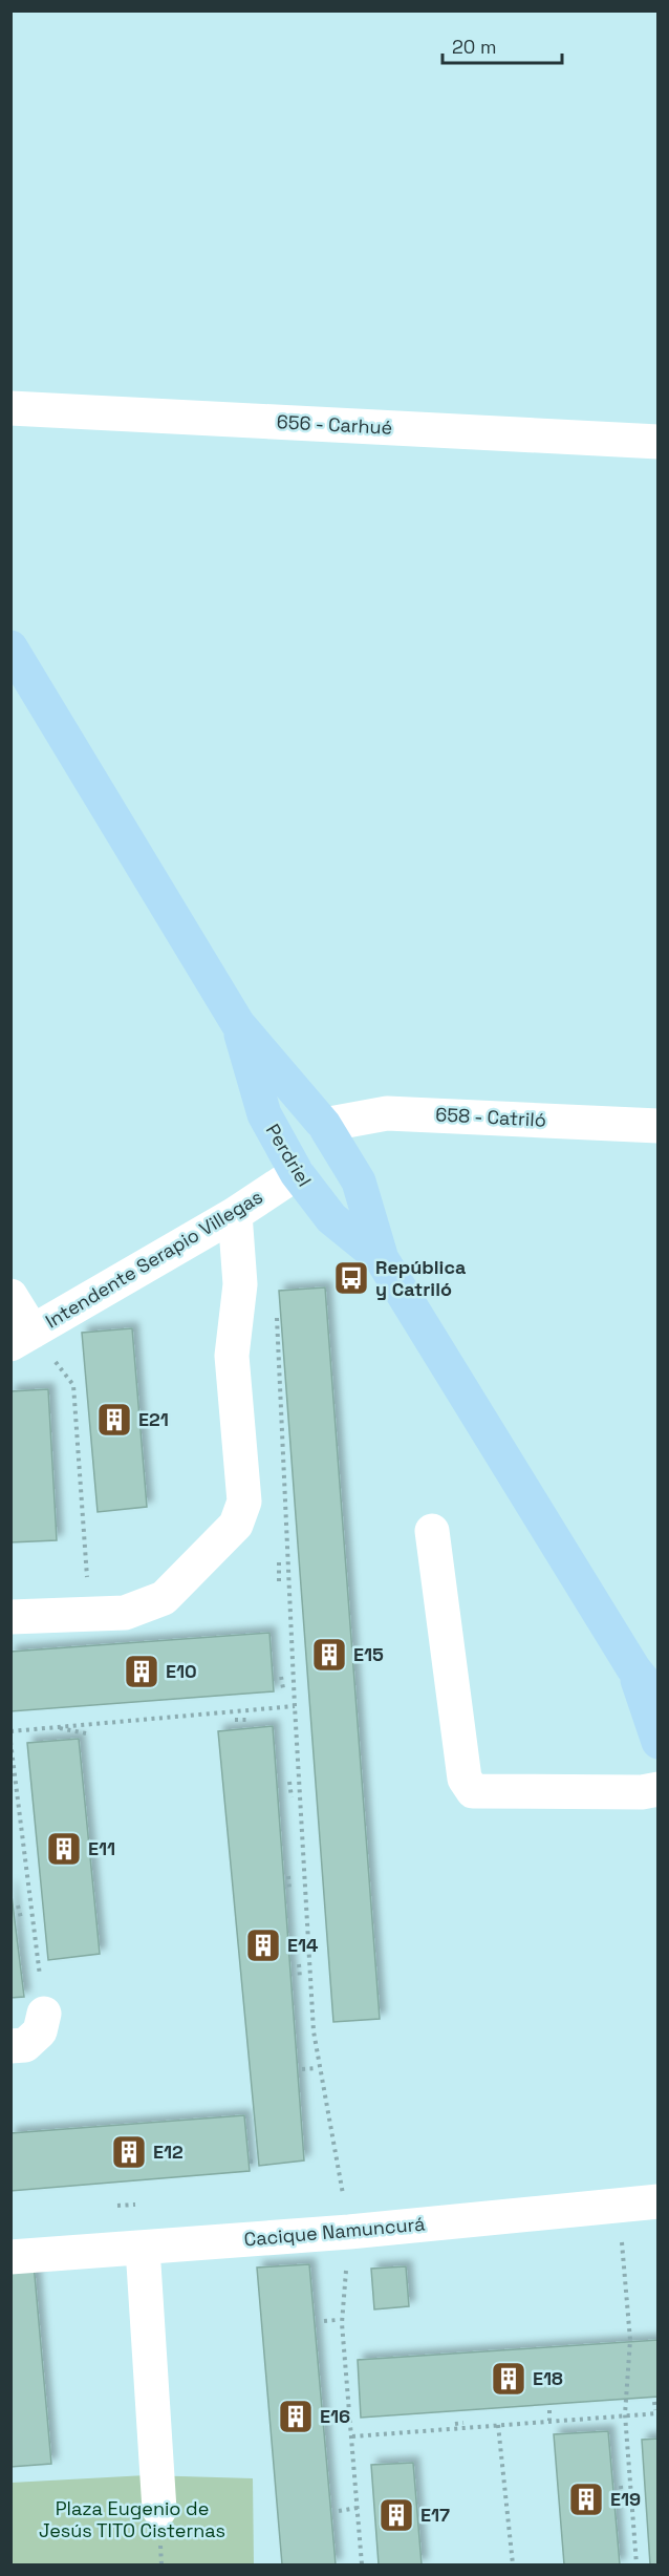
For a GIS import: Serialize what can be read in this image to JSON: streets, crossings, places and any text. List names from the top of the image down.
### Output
{
  "streets": {
    "main road": ["Perdriel"],
    "street": [
      "656 - Carhué",
      "658 - Catriló",
      "Intendente Serapio Villegas",
      "Cacique Namuncurá"
    ]
  },
  "crossings": [
    ["Perdriel", "Intendente Serapio Villegas"]
  ],
  "parks": ["Plaza Eugenio de Jesús TITO Cisternas"],
  "places": {
    "bus stop": ["República y Catriló"],
    "building": [
      "E21",
      "E15",
      "E10",
      "E11",
      "E14",
      "E12",
      "E18",
      "E16",
      "E19",
      "E17"
    ]
  },
  "scale_bar": "20 m"
}
